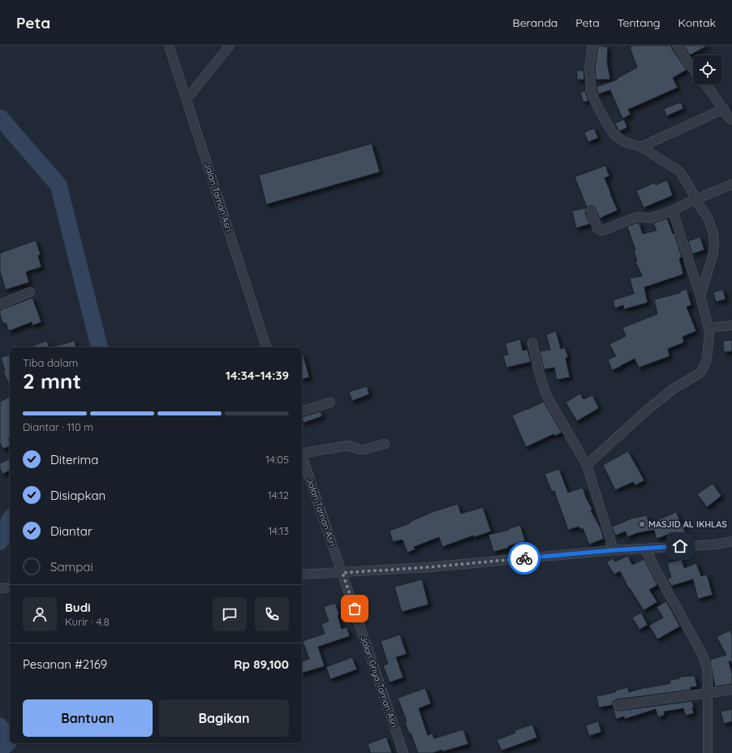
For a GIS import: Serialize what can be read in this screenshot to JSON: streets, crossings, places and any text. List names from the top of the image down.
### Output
{
  "streets": {
    "street": ["Jalan Taman Asri", "Jalan Griya Taman Asri"]
  },
  "crossings": [
    ["Jalan Taman Asri", "Jalan Griya Taman Asri"]
  ],
  "places": ["MASJID AL IKHLAS"],
  "page": {
    "header": "Peta",
    "nav": [
      "Beranda",
      "Peta",
      "Tentang",
      "Kontak"
    ],
    "heading": ["2 mnt", "Tiba dalam", "14:34–14:39"],
    "panel": [
      "Budi",
      "Kurir · 4.8",
      "Pesanan #2169",
      "Rp 89,100"
    ],
    "bar": "Diantar · 110 m",
    "list": [
      ["Diterima", "14:05"],
      ["Disiapkan", "14:12"],
      ["Diantar", "14:13"],
      "Sampai"
    ],
    "buttons": ["Bantuan", "Bagikan"]
  }
}
